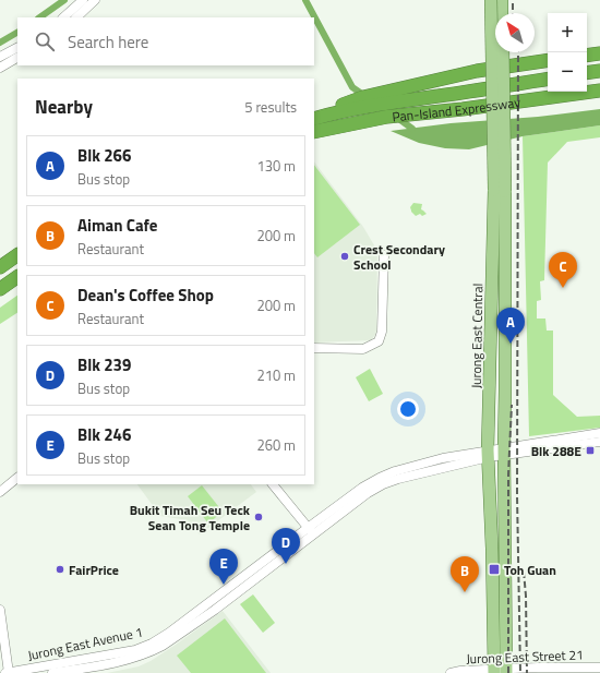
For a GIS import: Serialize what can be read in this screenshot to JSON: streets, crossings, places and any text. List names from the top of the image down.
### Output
{
  "streets": {
    "highway": ["Pan-Island Expressway"],
    "main road": ["Jurong East Central"],
    "street": ["Jurong East Avenue 1", "Jurong East Street 21"]
  },
  "crossings": [
    ["Jurong East Central", "Jurong East Avenue 1"],
    ["Jurong East Central", "Jurong East Street 21"]
  ],
  "places": {
    "other": ["Crest Secondary School", "Bukit Timah Seu Teck Sean Tong Temple", "FairPrice"],
    "transit": ["Blk 288E", "Toh Guan"]
  },
  "north": "top left",
  "page": {
    "map_buttons": ["+", "−"],
    "search": "Search here",
    "heading": ["Nearby", "5 results"],
    "list": [
      {
        "mark": "A",
        "name": "Blk 266",
        "note": "Bus stop",
        "value": "130 m"
      },
      {
        "mark": "B",
        "name": "Aiman Cafe",
        "note": "Restaurant",
        "value": "200 m"
      },
      {
        "mark": "C",
        "name": "Dean's Coffee Shop",
        "note": "Restaurant",
        "value": "200 m"
      },
      {
        "mark": "D",
        "name": "Blk 239",
        "note": "Bus stop",
        "value": "210 m"
      },
      {
        "mark": "E",
        "name": "Blk 246",
        "note": "Bus stop",
        "value": "260 m"
      }
    ],
    "pins": [
      "C",
      "A",
      "D",
      "E",
      "B"
    ]
  }
}
